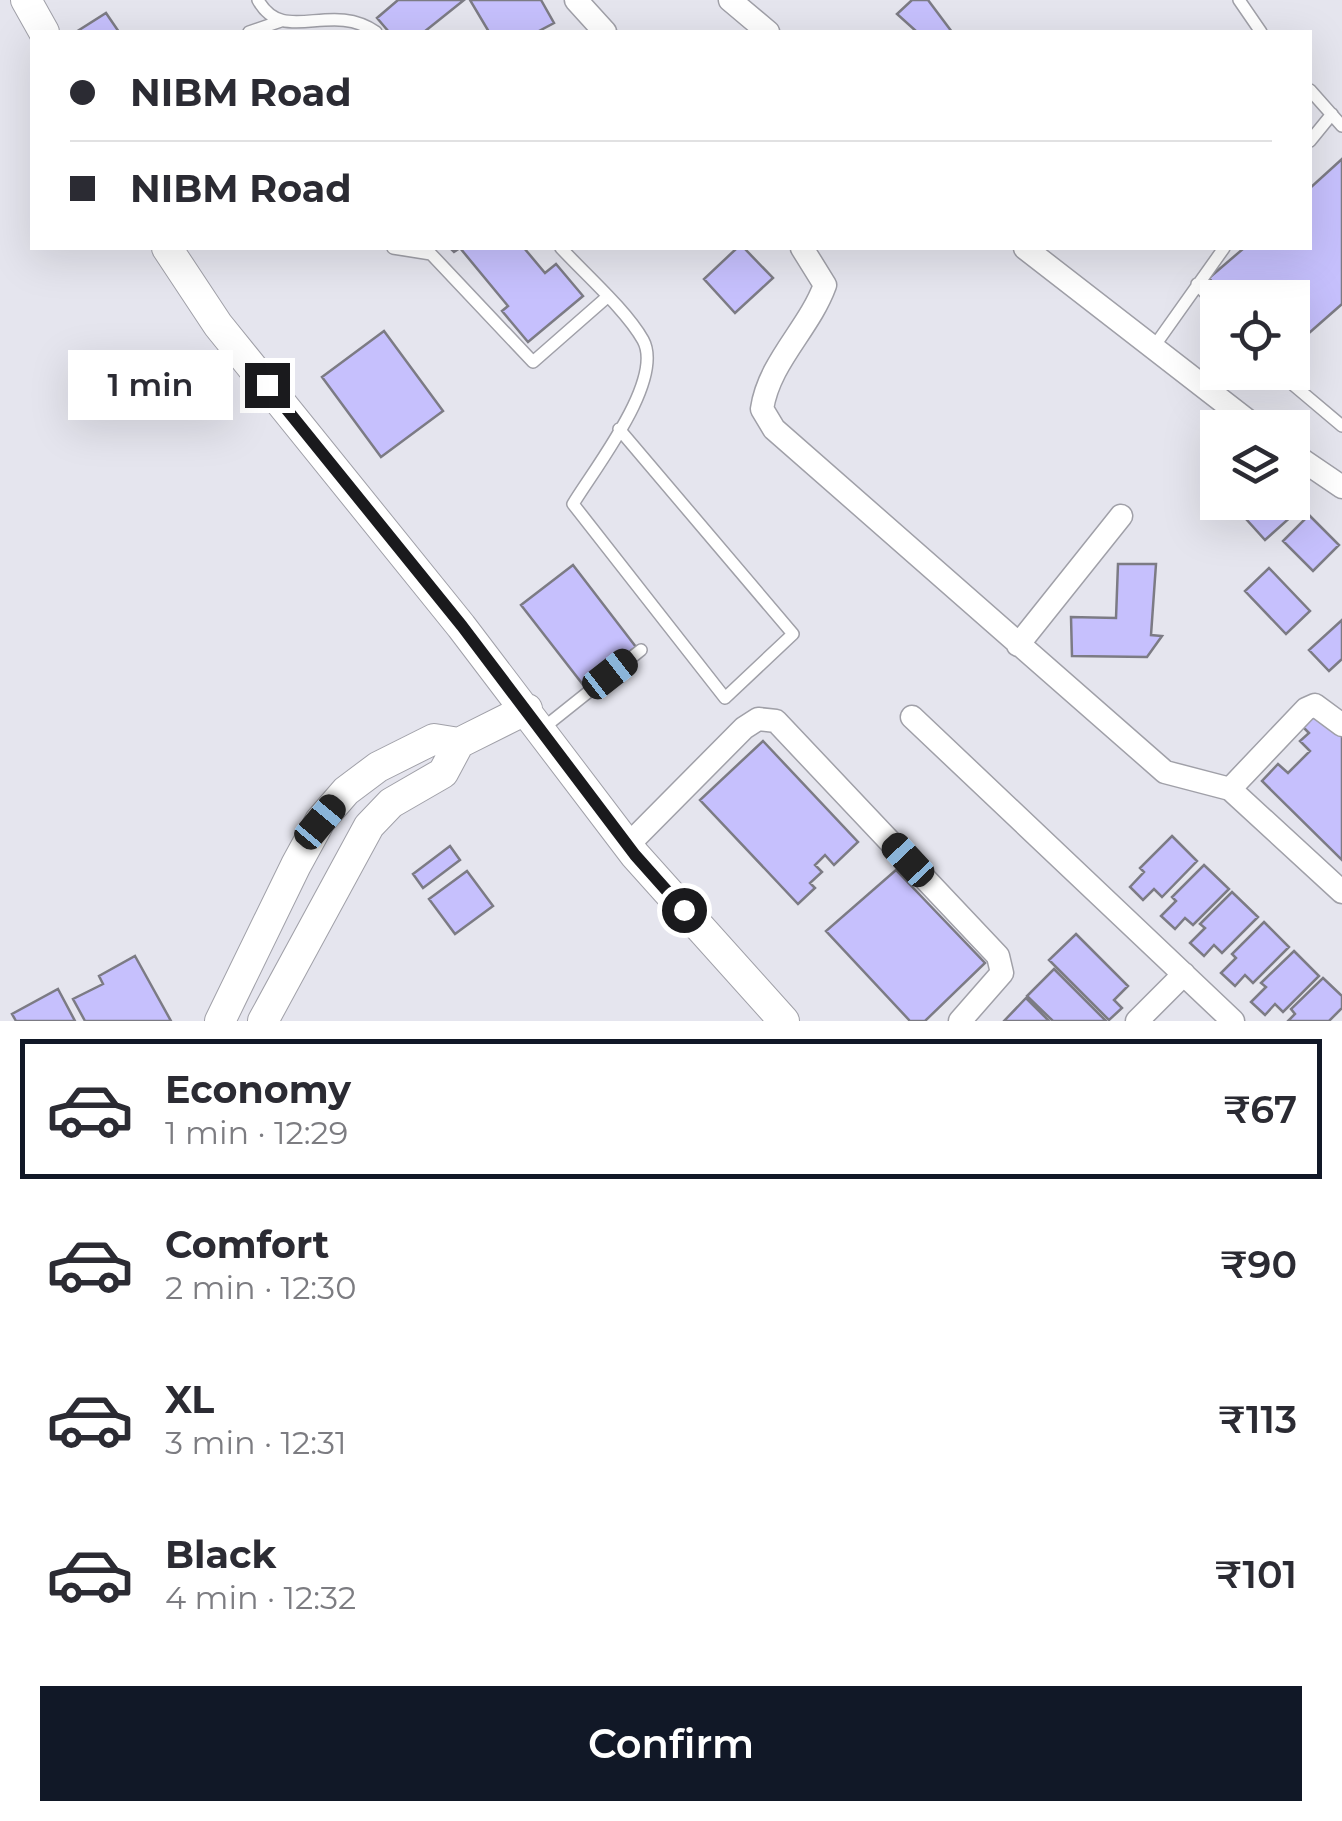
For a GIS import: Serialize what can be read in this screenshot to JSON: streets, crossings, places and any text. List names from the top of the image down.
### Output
{
  "page": {
    "banner": ["NIBM Road", "NIBM Road"],
    "bubble": "1 min",
    "list": [
      {
        "name": "Economy",
        "note": "1 min · 12:29",
        "value": "₹67"
      },
      {
        "name": "Comfort",
        "note": "2 min · 12:30",
        "value": "₹90"
      },
      {
        "name": "XL",
        "note": "3 min · 12:31",
        "value": "₹113"
      },
      {
        "name": "Black",
        "note": "4 min · 12:32",
        "value": "₹101"
      }
    ],
    "buttons": "Confirm"
  }
}
